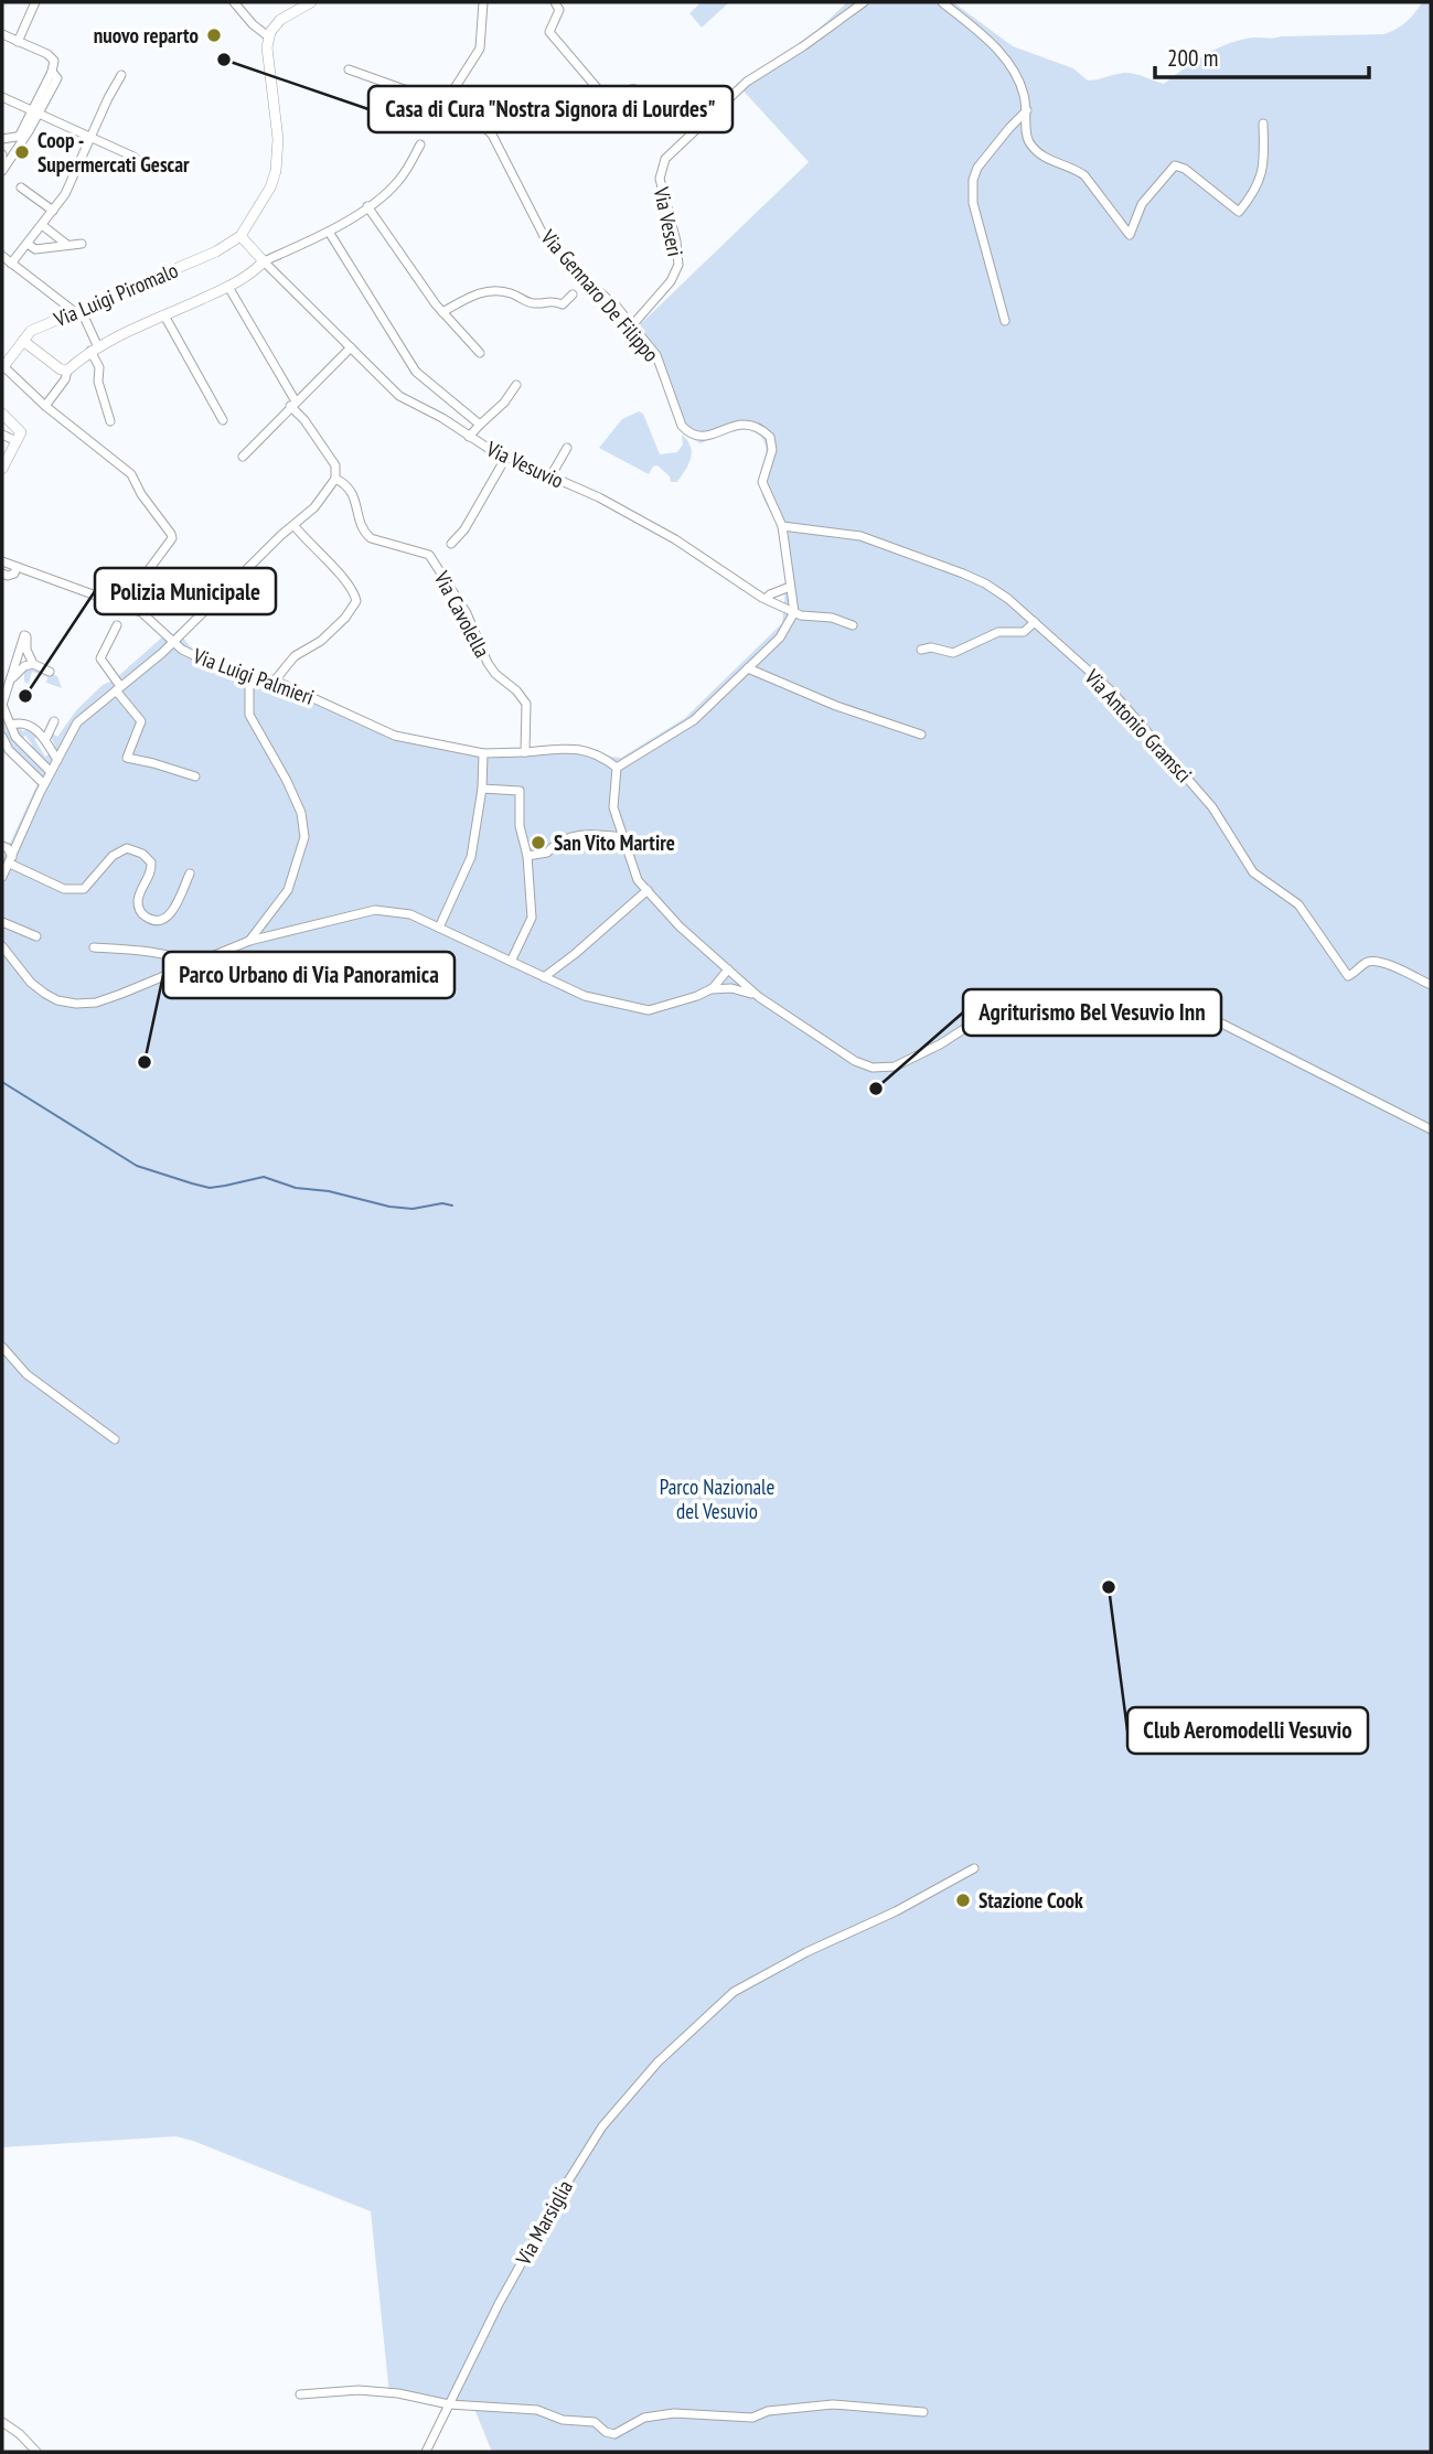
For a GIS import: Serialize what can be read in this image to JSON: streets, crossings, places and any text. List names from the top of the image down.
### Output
{
  "streets": {
    "street": [
      "Via Veseri",
      "Via Luigi Piromalo",
      "Via Gennaro De Filippo",
      "Via Vesuvio",
      "Via Cavolella",
      "Via Luigi Palmieri",
      "Via Antonio Gramsci",
      "Via Marsiglia"
    ]
  },
  "crossings": [
    ["Via Veseri", "Via Gennaro De Filippo"],
    ["Via Luigi Piromalo", "Via Vesuvio"],
    ["Via Gennaro De Filippo", "Via Vesuvio"],
    ["Via Gennaro De Filippo", "Via Antonio Gramsci"]
  ],
  "parks": ["Parco Nazionale del Vesuvio"],
  "places": [
    "nuovo reparto",
    "Casa di Cura \"Nostra Signora di Lourdes\"",
    "Coop - Supermercati Gescar",
    "Polizia Municipale",
    "San Vito Martire",
    "Parco Urbano di Via Panoramica",
    "Agriturismo Bel Vesuvio Inn",
    "Club Aeromodelli Vesuvio",
    "Stazione Cook"
  ],
  "scale_bar": "200 m"
}
